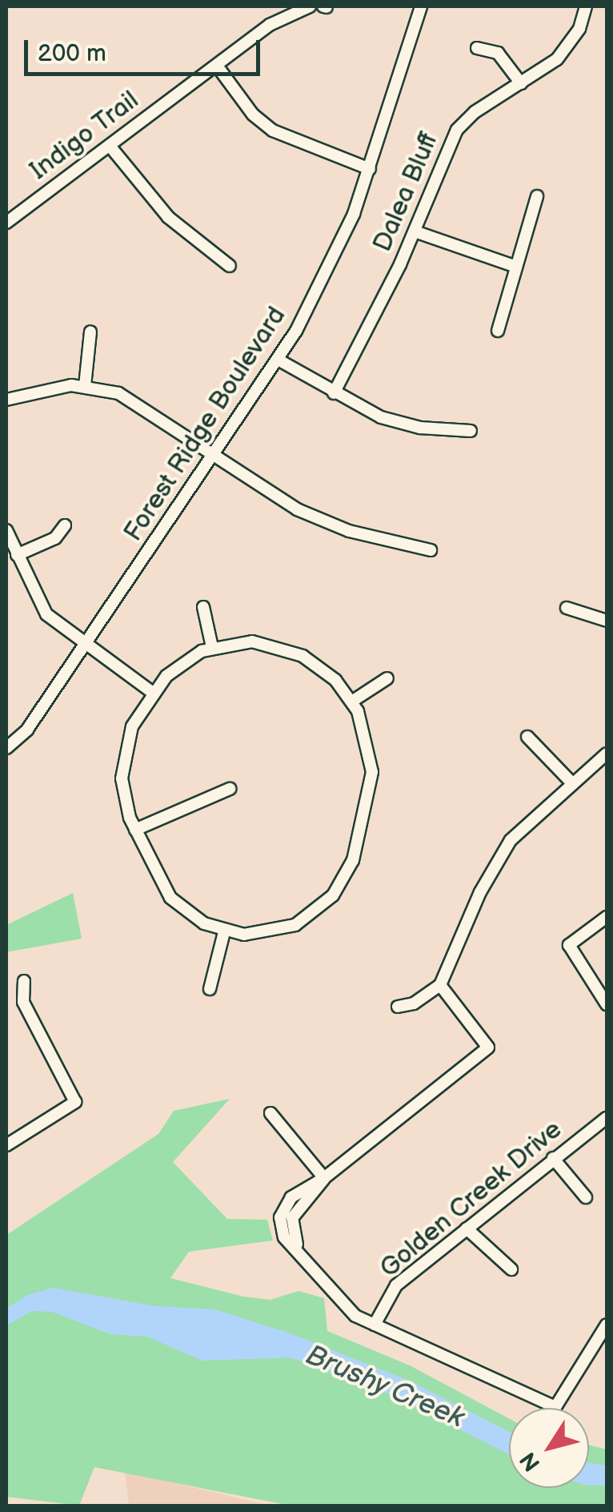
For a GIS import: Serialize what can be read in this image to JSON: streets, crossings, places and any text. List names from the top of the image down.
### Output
{
  "streets": {
    "street": [
      "Indigo Trail",
      "Dalea Bluff",
      "Forest Ridge Boulevard",
      "Golden Creek Drive"
    ]
  },
  "water": ["Brushy Creek"],
  "scale_bar": "200 m",
  "north": "bottom left"
}
